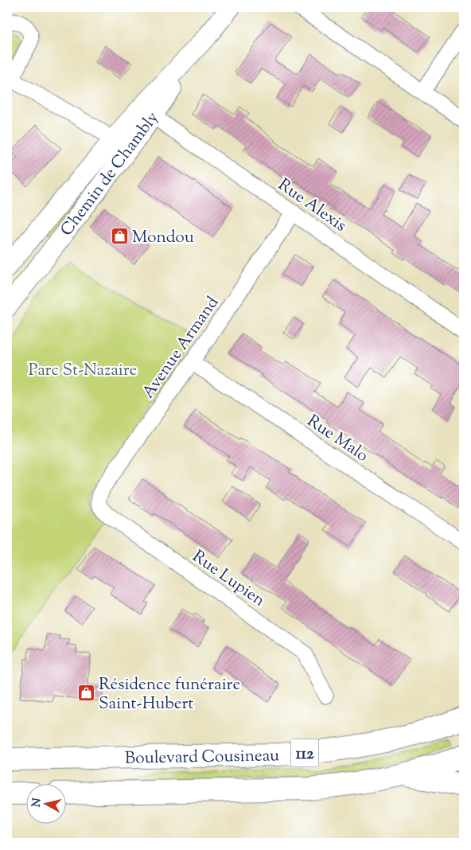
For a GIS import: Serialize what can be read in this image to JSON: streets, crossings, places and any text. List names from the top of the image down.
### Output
{
  "streets": {
    "main road": ["112", "Boulevard Cousineau"],
    "street": [
      "Chemin de Chambly",
      "Rue Alexis",
      "Avenue Armand",
      "Rue Malo",
      "Rue Lupien"
    ]
  },
  "crossings": [
    ["Chemin de Chambly", "Rue Alexis"],
    ["Rue Alexis", "Avenue Armand"],
    ["Avenue Armand", "Rue Malo"],
    ["Avenue Armand", "Rue Lupien"]
  ],
  "parks": ["Parc St-Nazaire"],
  "places": {
    "shop": ["Mondou", "Résidence funéraire Saint-Hubert"]
  },
  "north": "left"
}
